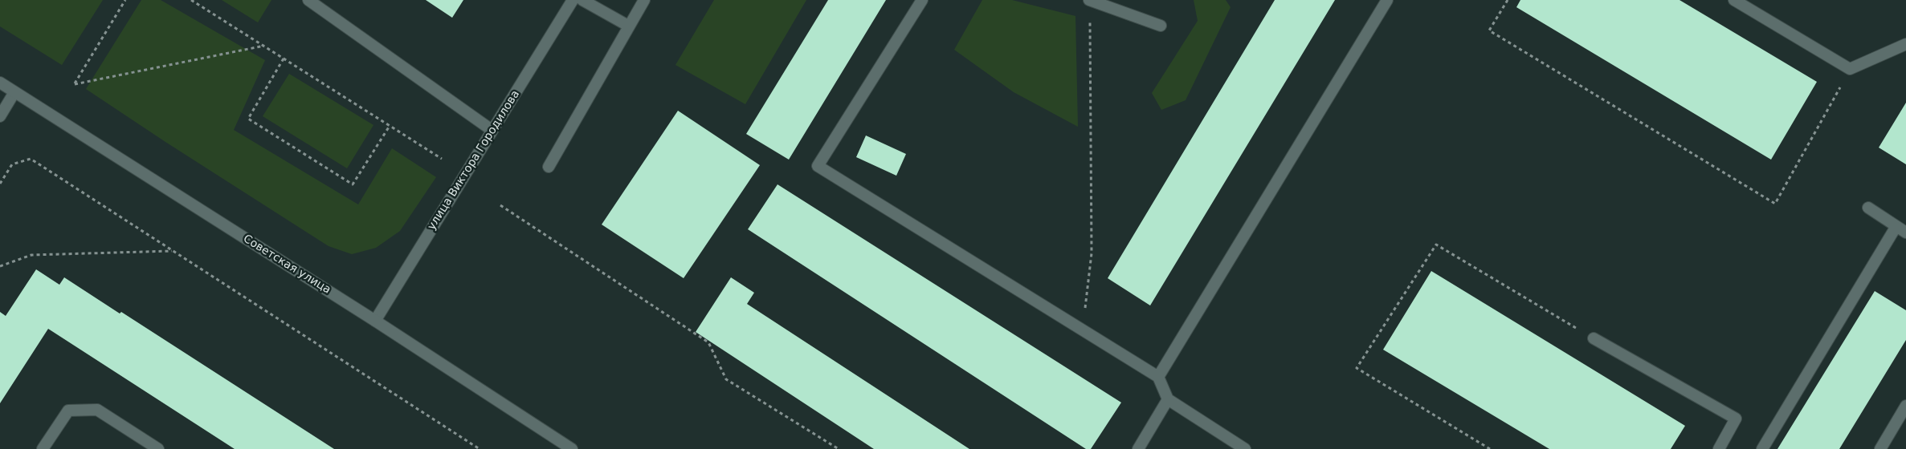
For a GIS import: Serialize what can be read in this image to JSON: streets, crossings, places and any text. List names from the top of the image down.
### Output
{
  "streets": {
    "main road": ["улица Виктора Городилова", "Советская улица"]
  },
  "crossings": [
    ["улица Виктора Городилова", "Советская улица"]
  ]
}
